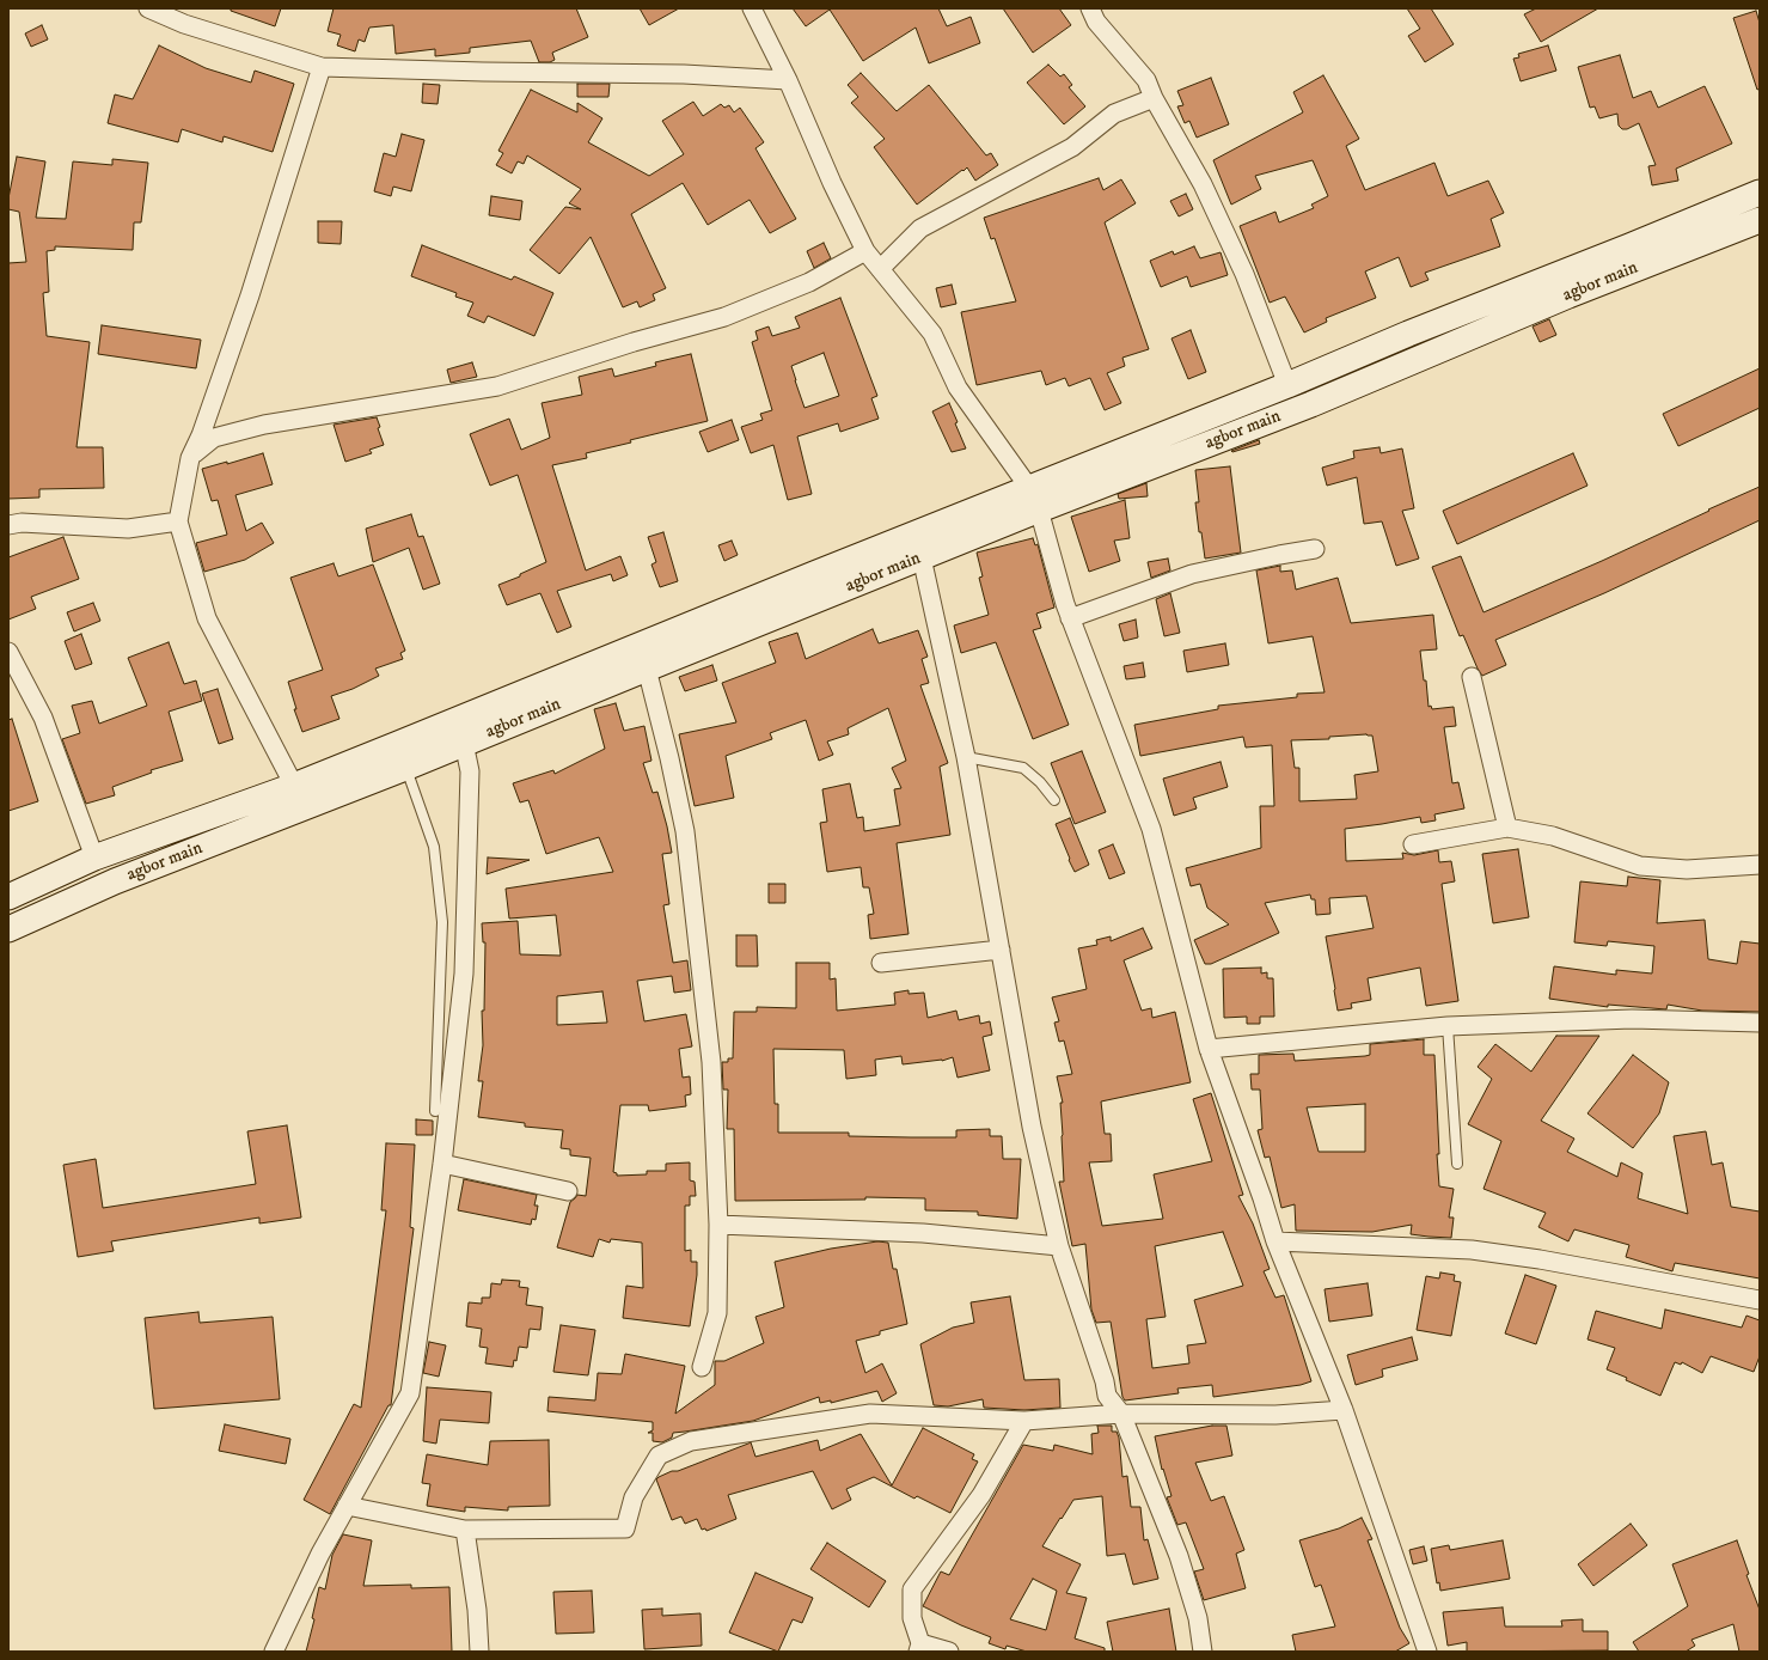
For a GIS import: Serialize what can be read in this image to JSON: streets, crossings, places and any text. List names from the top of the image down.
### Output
{
  "streets": {
    "main road": ["agbor main"]
  }
}
